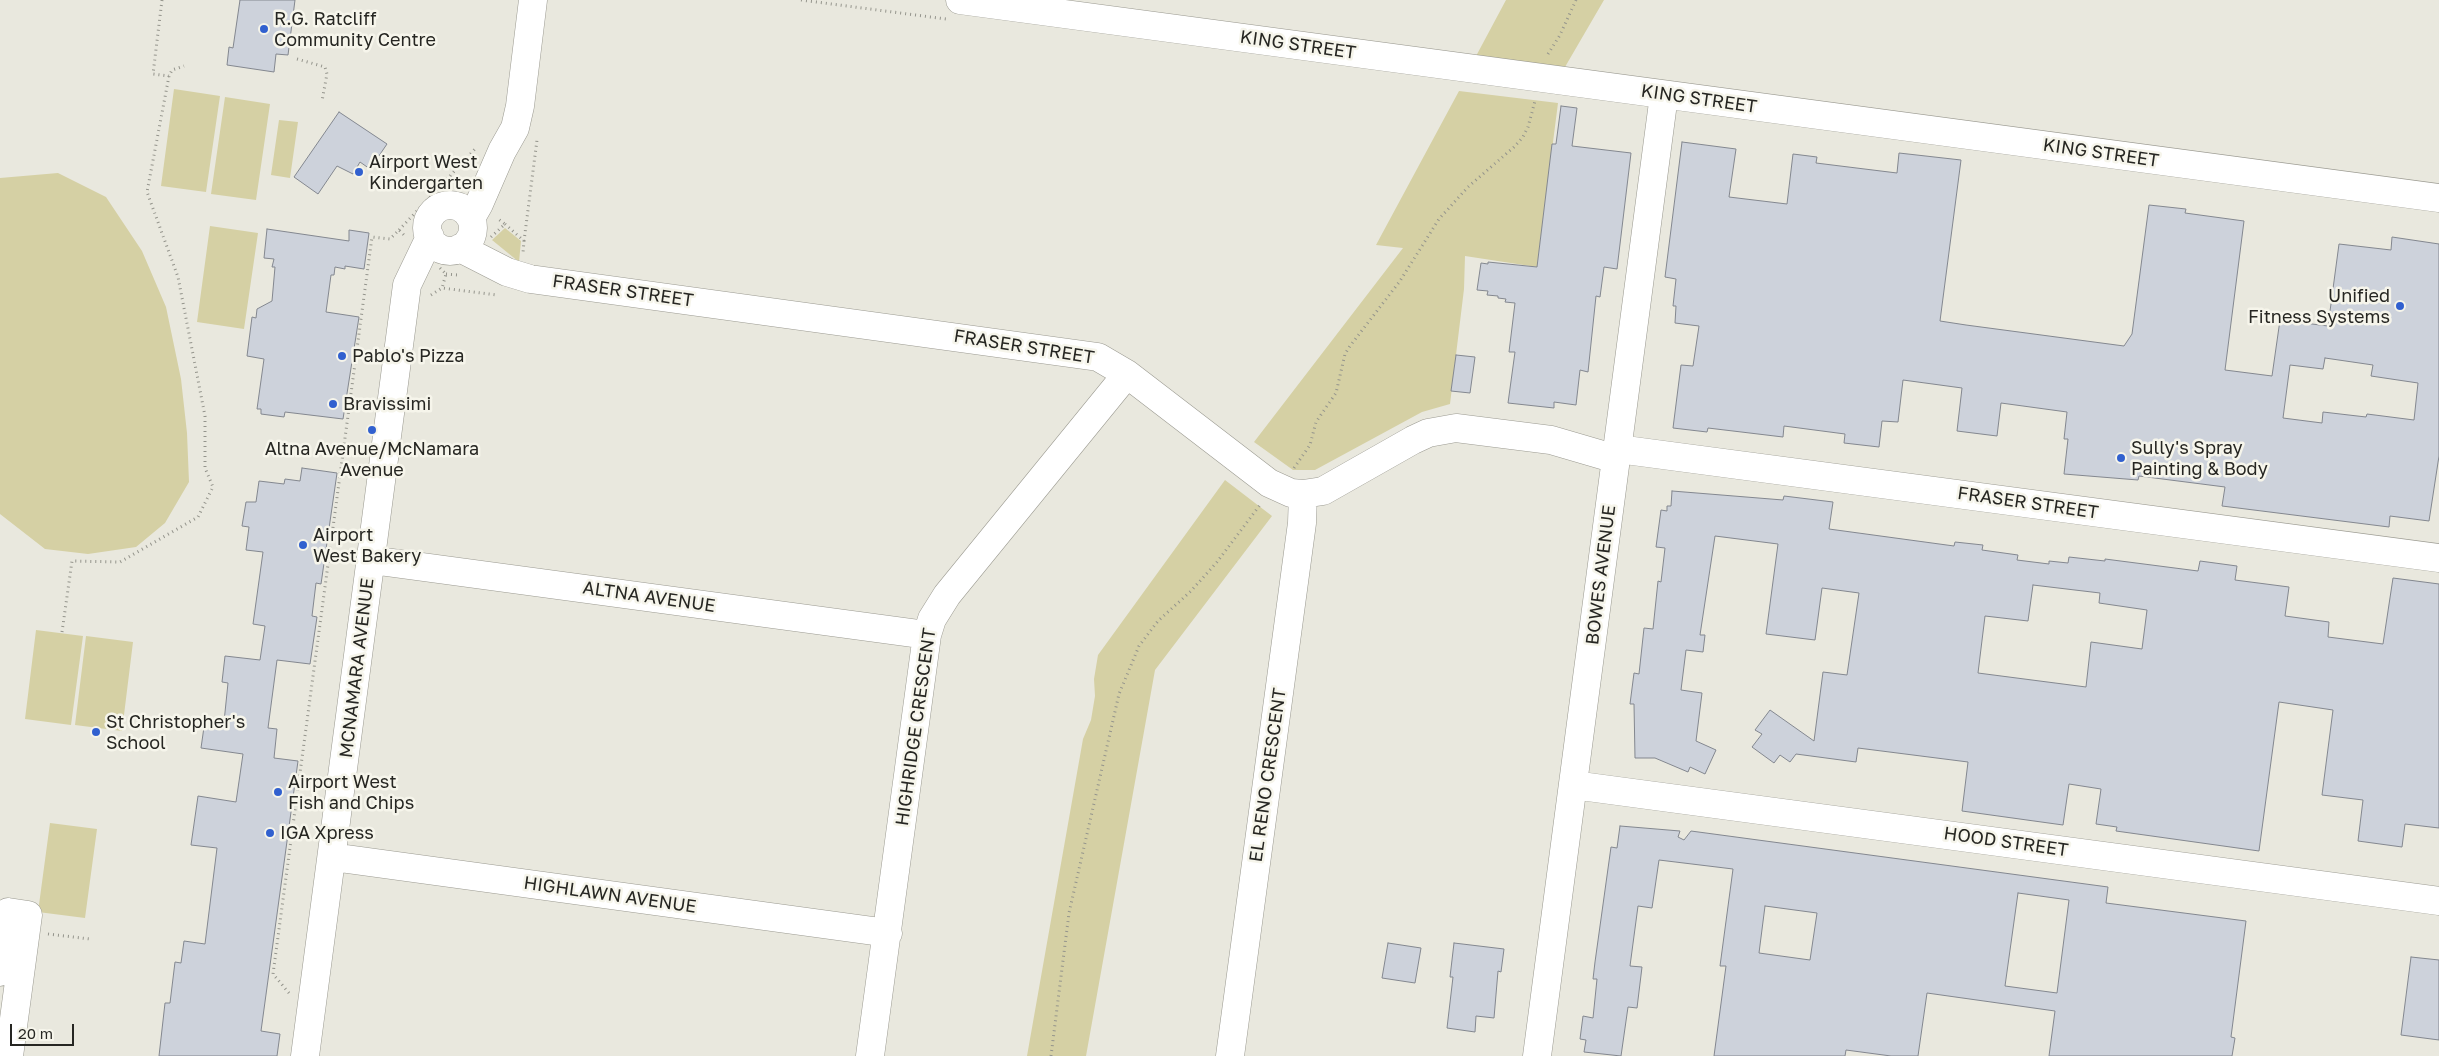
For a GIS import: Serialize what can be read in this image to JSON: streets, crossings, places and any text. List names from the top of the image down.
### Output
{
  "streets": {
    "street": [
      "KING STREET",
      "FRASER STREET",
      "BOWES AVENUE",
      "ALTNA AVENUE",
      "MCNAMARA AVENUE",
      "HIGHRIDGE CRESCENT",
      "EL RENO CRESCENT",
      "HOOD STREET",
      "HIGHLAWN AVENUE"
    ]
  },
  "crossings": [
    ["KING STREET", "BOWES AVENUE"],
    ["FRASER STREET", "BOWES AVENUE"],
    ["FRASER STREET", "MCNAMARA AVENUE"],
    ["FRASER STREET", "HIGHRIDGE CRESCENT"],
    ["FRASER STREET", "EL RENO CRESCENT"],
    ["BOWES AVENUE", "HOOD STREET"],
    ["ALTNA AVENUE", "MCNAMARA AVENUE"],
    ["ALTNA AVENUE", "HIGHRIDGE CRESCENT"],
    ["MCNAMARA AVENUE", "HIGHLAWN AVENUE"],
    ["HIGHRIDGE CRESCENT", "HIGHLAWN AVENUE"]
  ],
  "places": [
    "R.G. Ratcliff Community Centre",
    "Airport West Kindergarten",
    "Unified Fitness Systems",
    "Pablo's Pizza",
    "Bravissimi",
    "Altna Avenue/McNamara Avenue",
    "Sully's Spray Painting & Body",
    "Airport West Bakery",
    "St Christopher's School",
    "Airport West Fish and Chips",
    "IGA Xpress"
  ],
  "scale_bar": "20 m"
}
